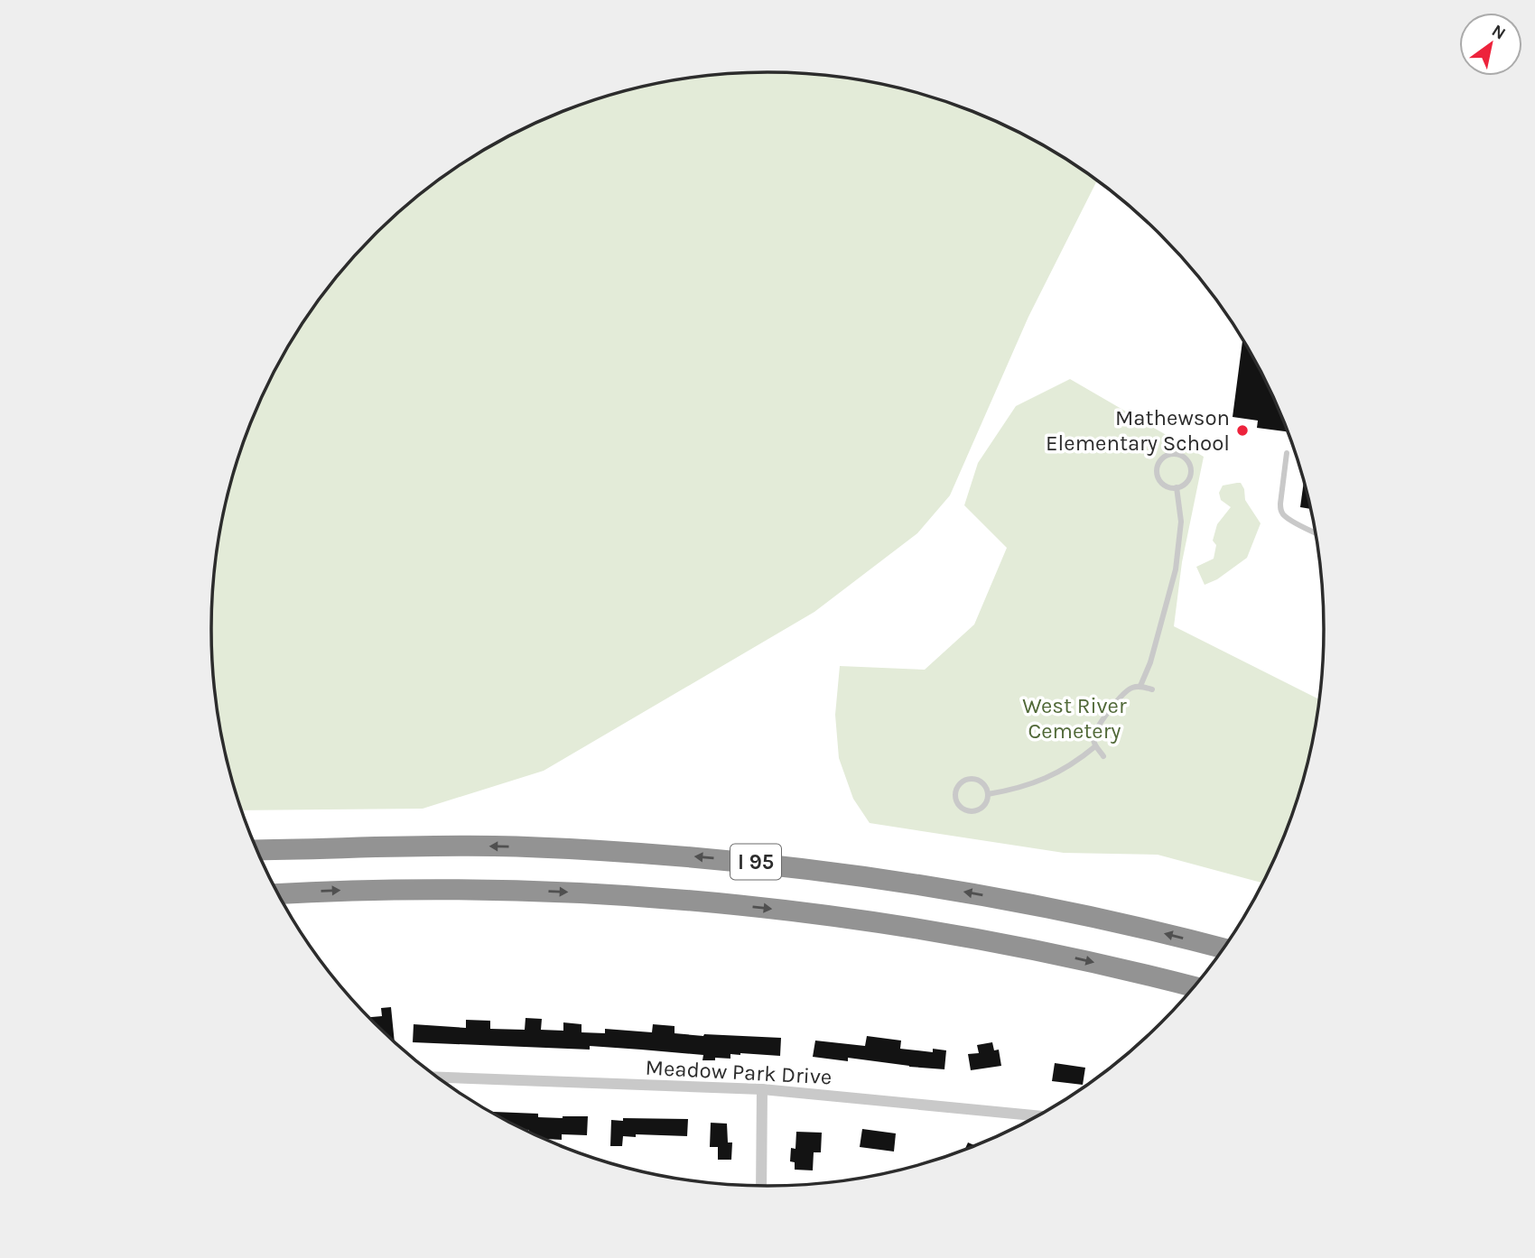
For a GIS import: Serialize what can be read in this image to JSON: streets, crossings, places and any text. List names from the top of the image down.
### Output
{
  "streets": {
    "highway": ["I 95"],
    "street": ["Meadow Park Drive"]
  },
  "parks": ["West River Cemetery"],
  "places": ["Mathewson Elementary School"],
  "north": "top right"
}
